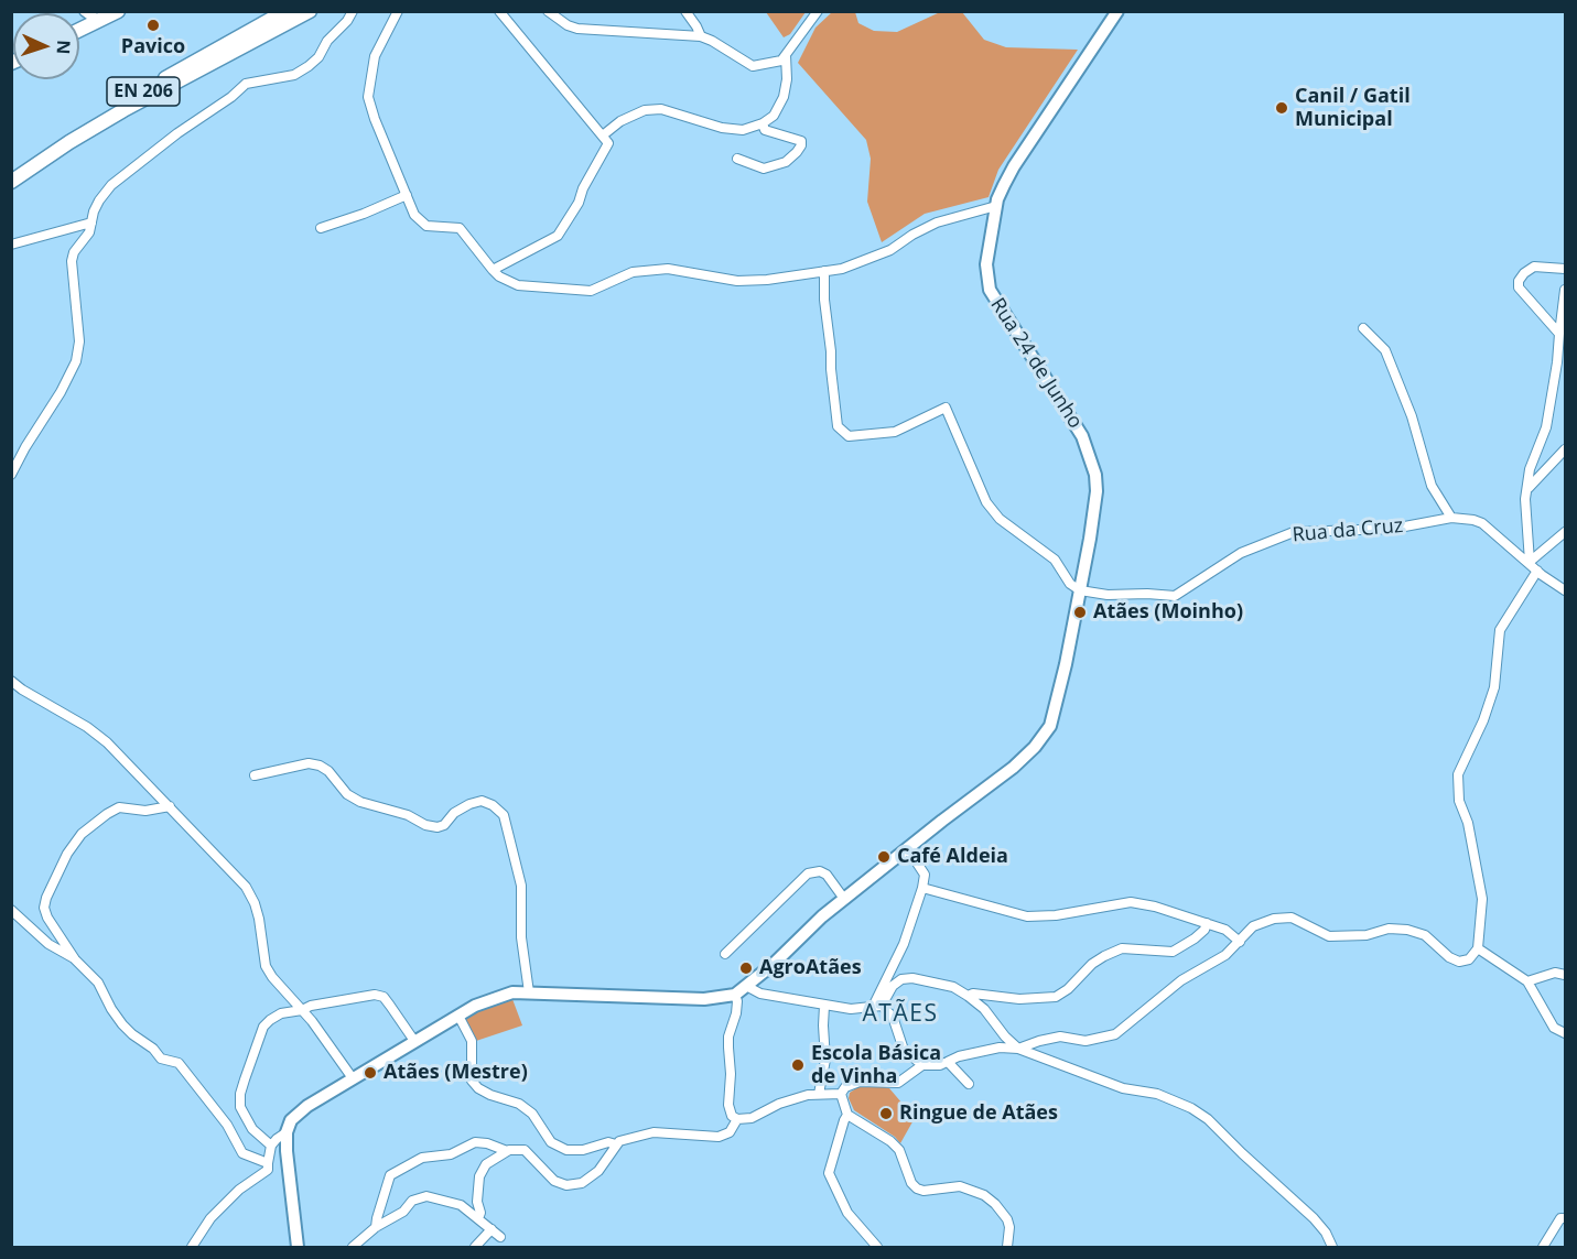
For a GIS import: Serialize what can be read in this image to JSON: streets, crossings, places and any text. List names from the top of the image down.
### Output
{
  "streets": {
    "main road": ["EN 206", "Rua 24 de Junho"],
    "street": ["Rua da Cruz"]
  },
  "crossings": [
    ["Rua 24 de Junho", "Rua da Cruz"]
  ],
  "districts": ["ATÃES"],
  "places": [
    "Pavico",
    "Canil / Gatil Municipal",
    "Atães (Moinho)",
    "Café Aldeia",
    "AgroAtães",
    "Escola Básica de Vinha",
    "Atães (Mestre)",
    "Ringue de Atães"
  ],
  "north": "right"
}
